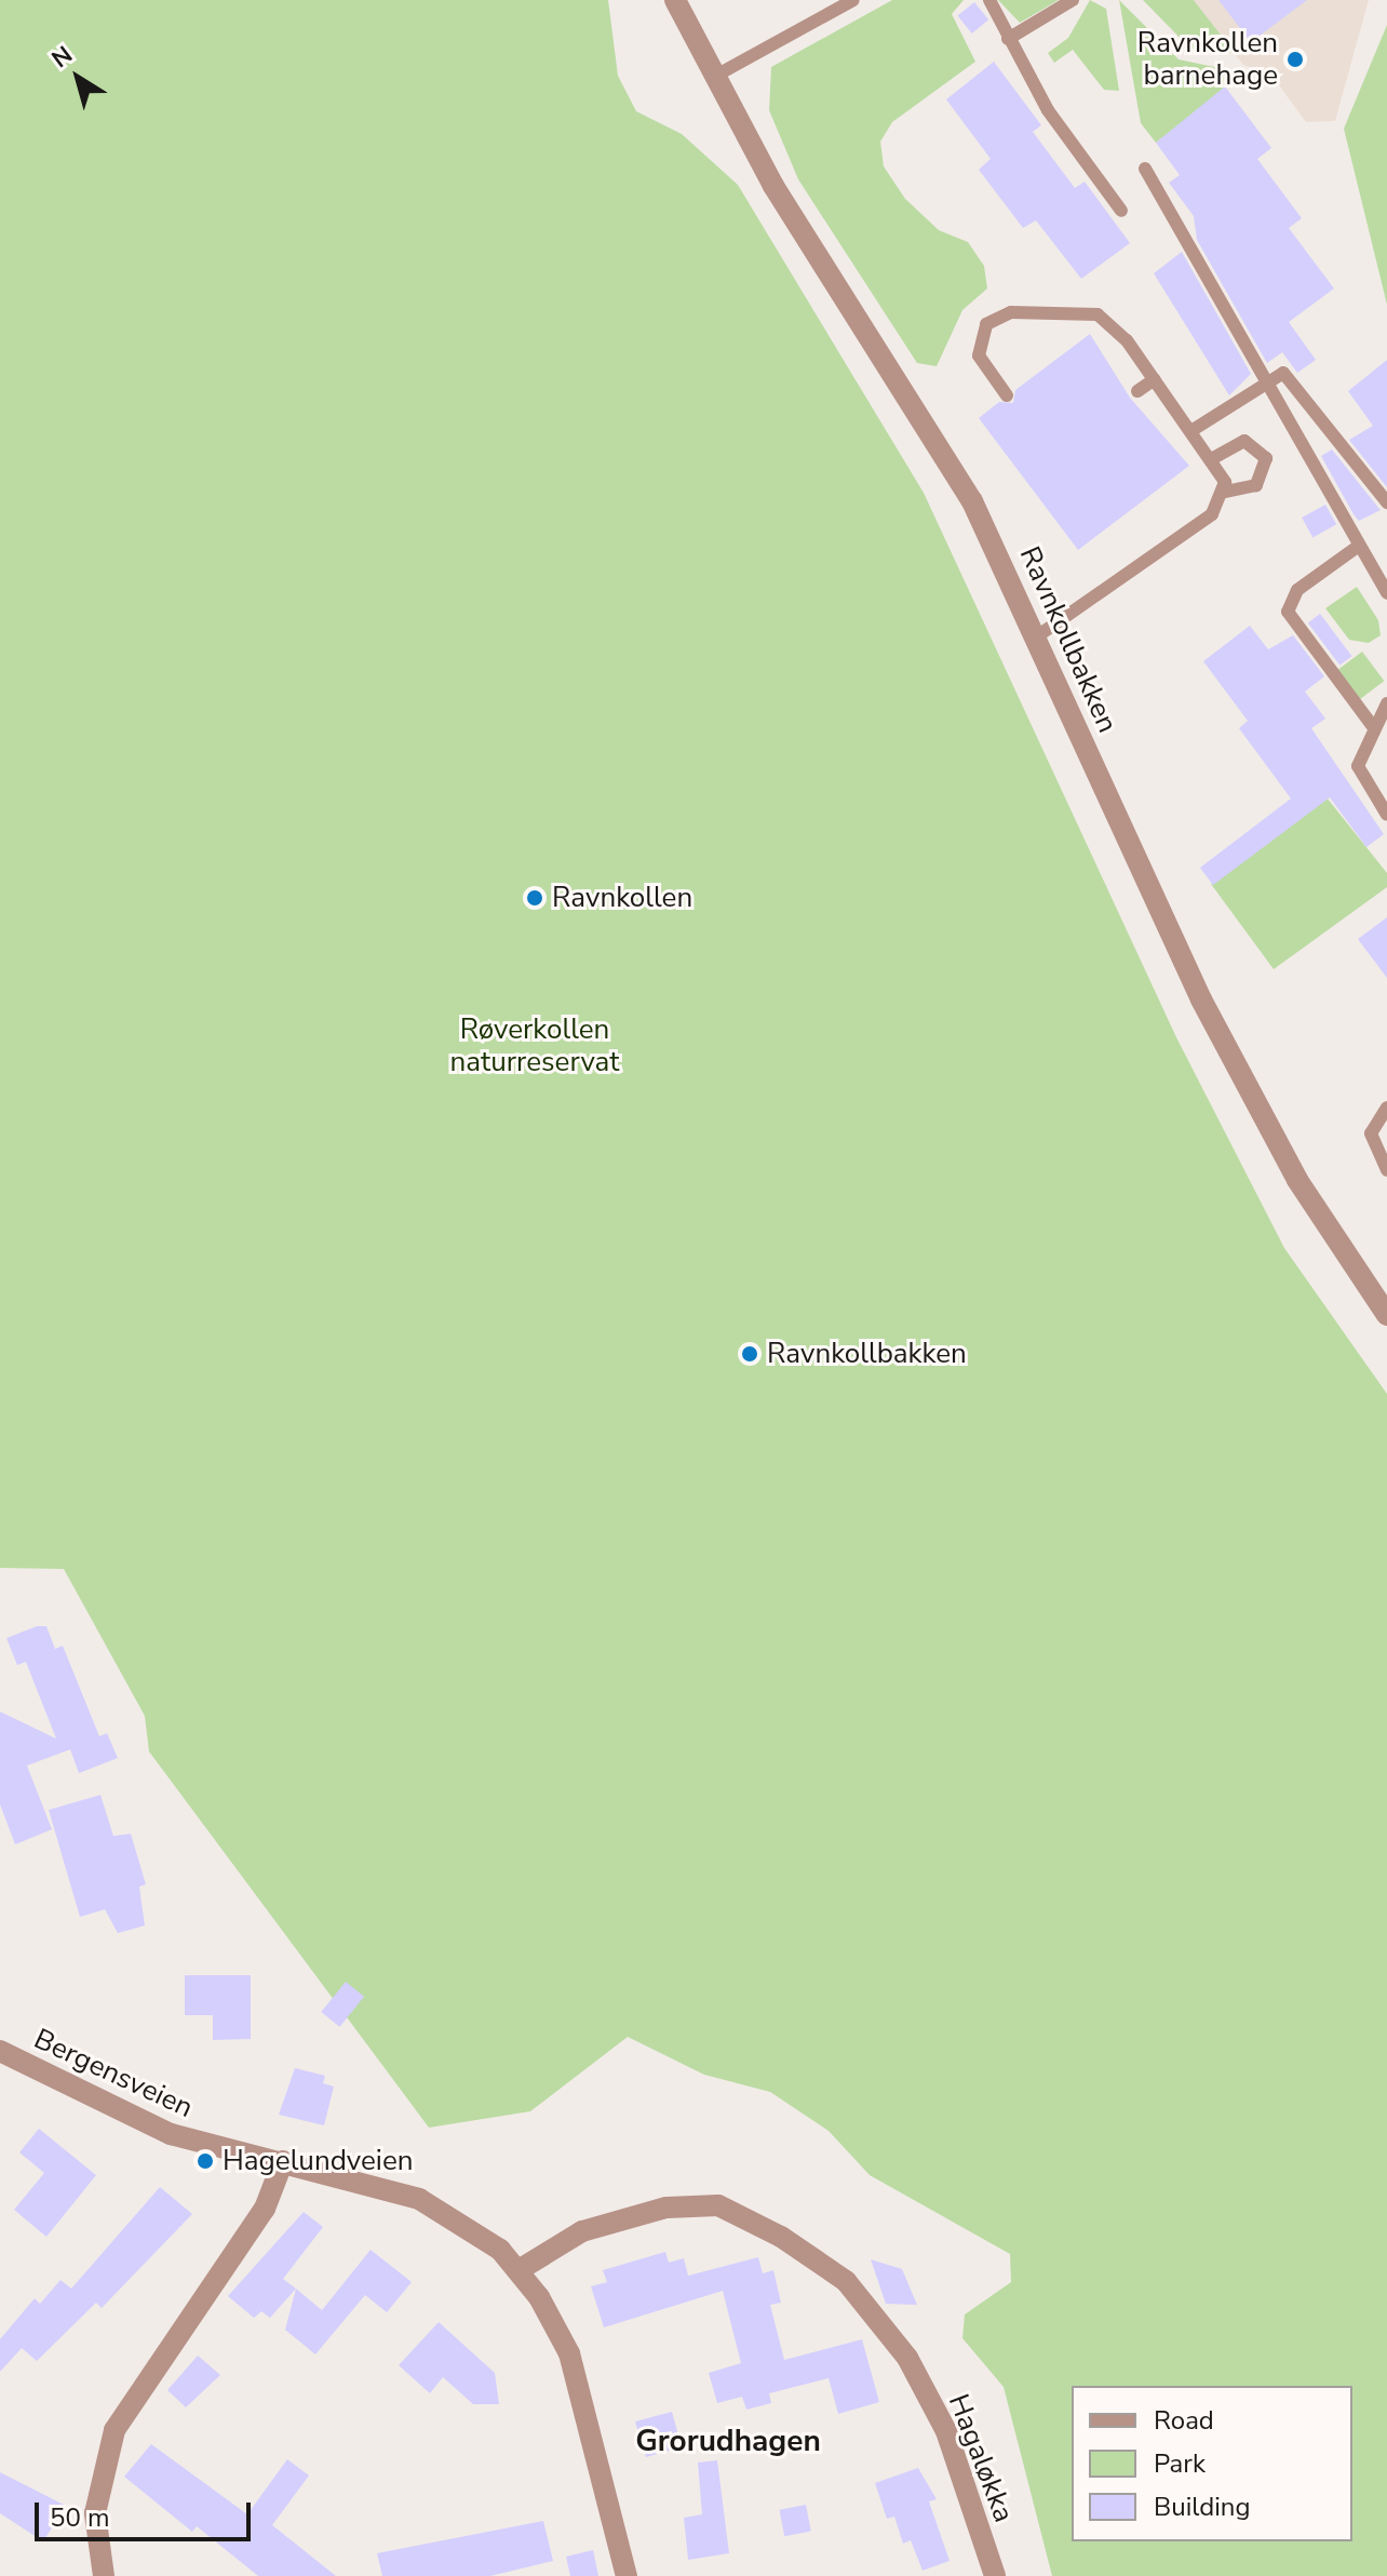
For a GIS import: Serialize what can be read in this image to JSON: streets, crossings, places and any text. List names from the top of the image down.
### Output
{
  "streets": {
    "street": ["Ravnkollbakken", "Bergensveien", "Hagaløkka"]
  },
  "crossings": [
    ["Bergensveien", "Hagaløkka"]
  ],
  "districts": ["Grorudhagen"],
  "parks": ["Røverkollen naturreservat"],
  "places": [
    "Ravnkollen barnehage",
    "Ravnkollen",
    "Ravnkollbakken",
    "Hagelundveien"
  ],
  "legend": ["Road", "Park", "Building"],
  "scale_bar": "50 m",
  "north": "top left"
}
